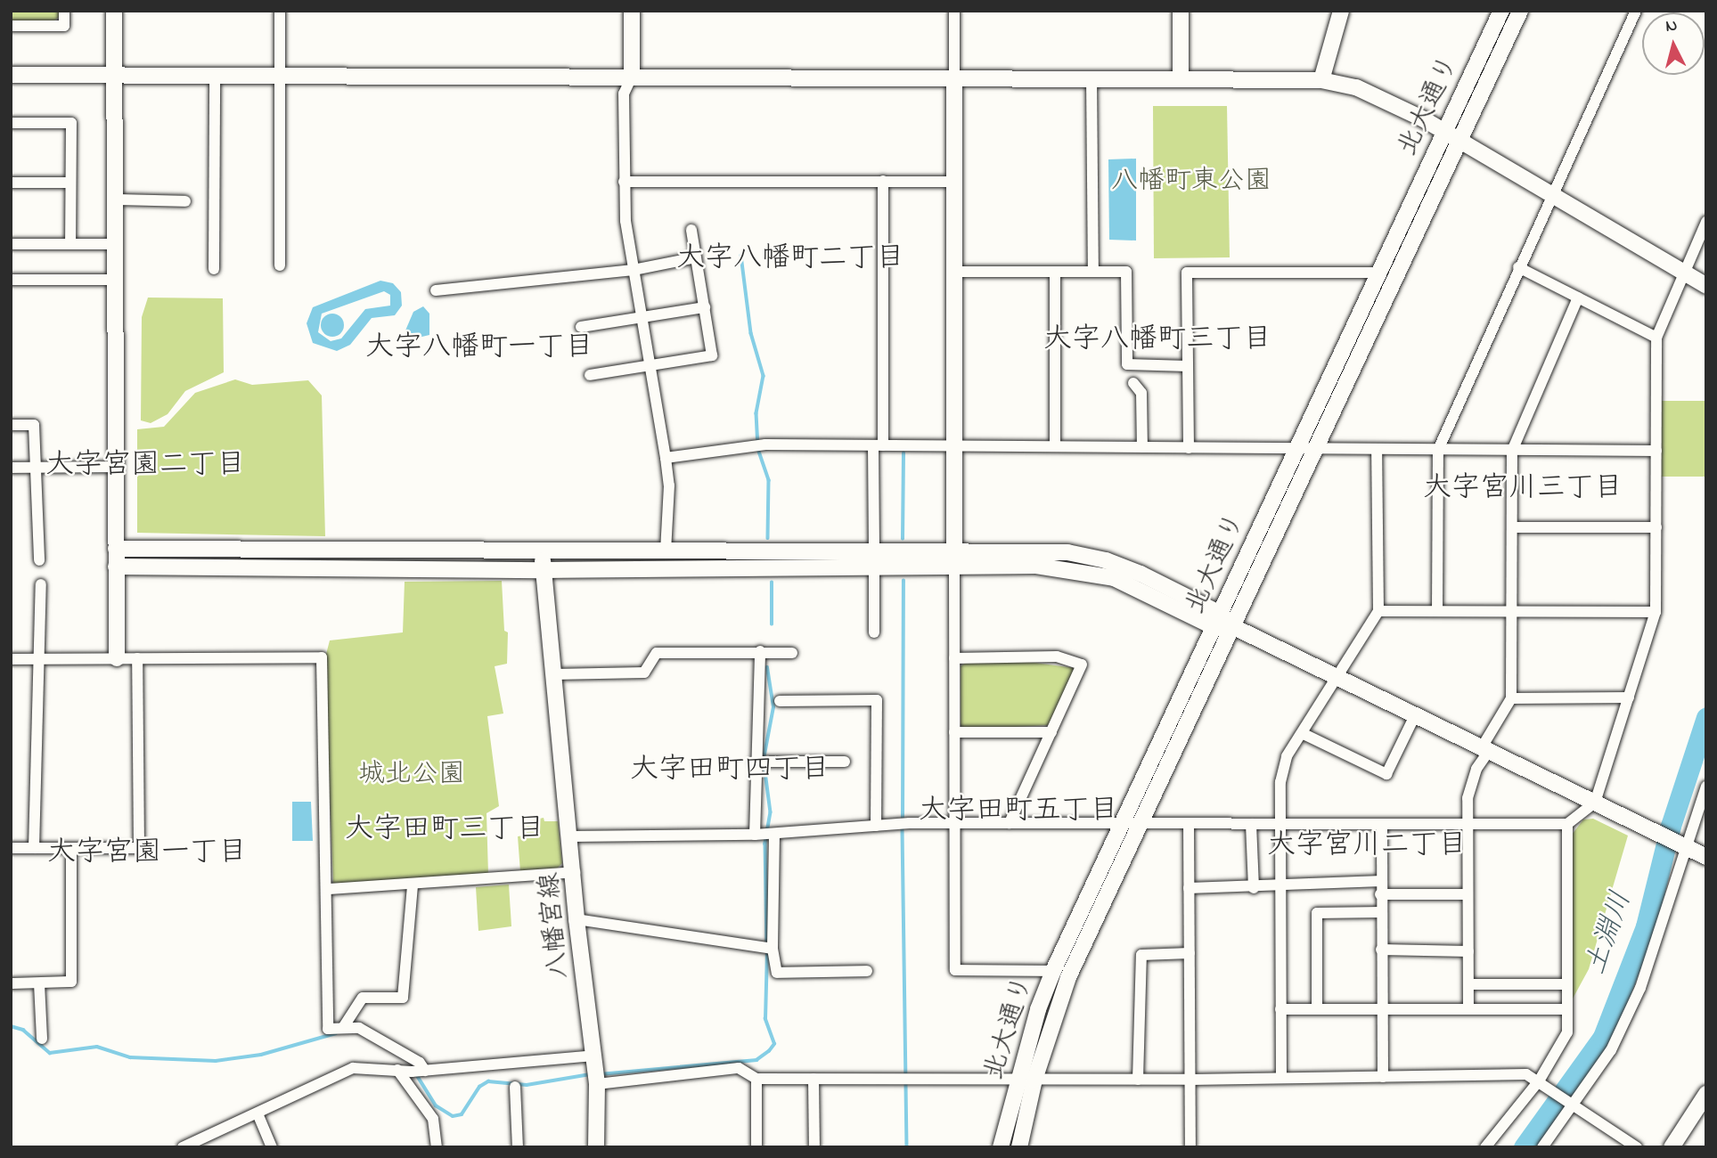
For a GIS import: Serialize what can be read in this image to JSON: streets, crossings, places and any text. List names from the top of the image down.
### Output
{
  "streets": {
    "street": ["北大通り", "八幡宮線"]
  },
  "districts": [
    "大字八幡町二丁目",
    "大字八幡町三丁目",
    "大字八幡町一丁目",
    "大字宮園二丁目",
    "大字宮川三丁目",
    "大字田町四丁目",
    "大字田町五丁目",
    "大字田町三丁目",
    "大字宮川二丁目",
    "大字宮園一丁目"
  ],
  "water": ["土淵川"],
  "parks": ["八幡町東公園", "城北公園"],
  "north": "top"
}
